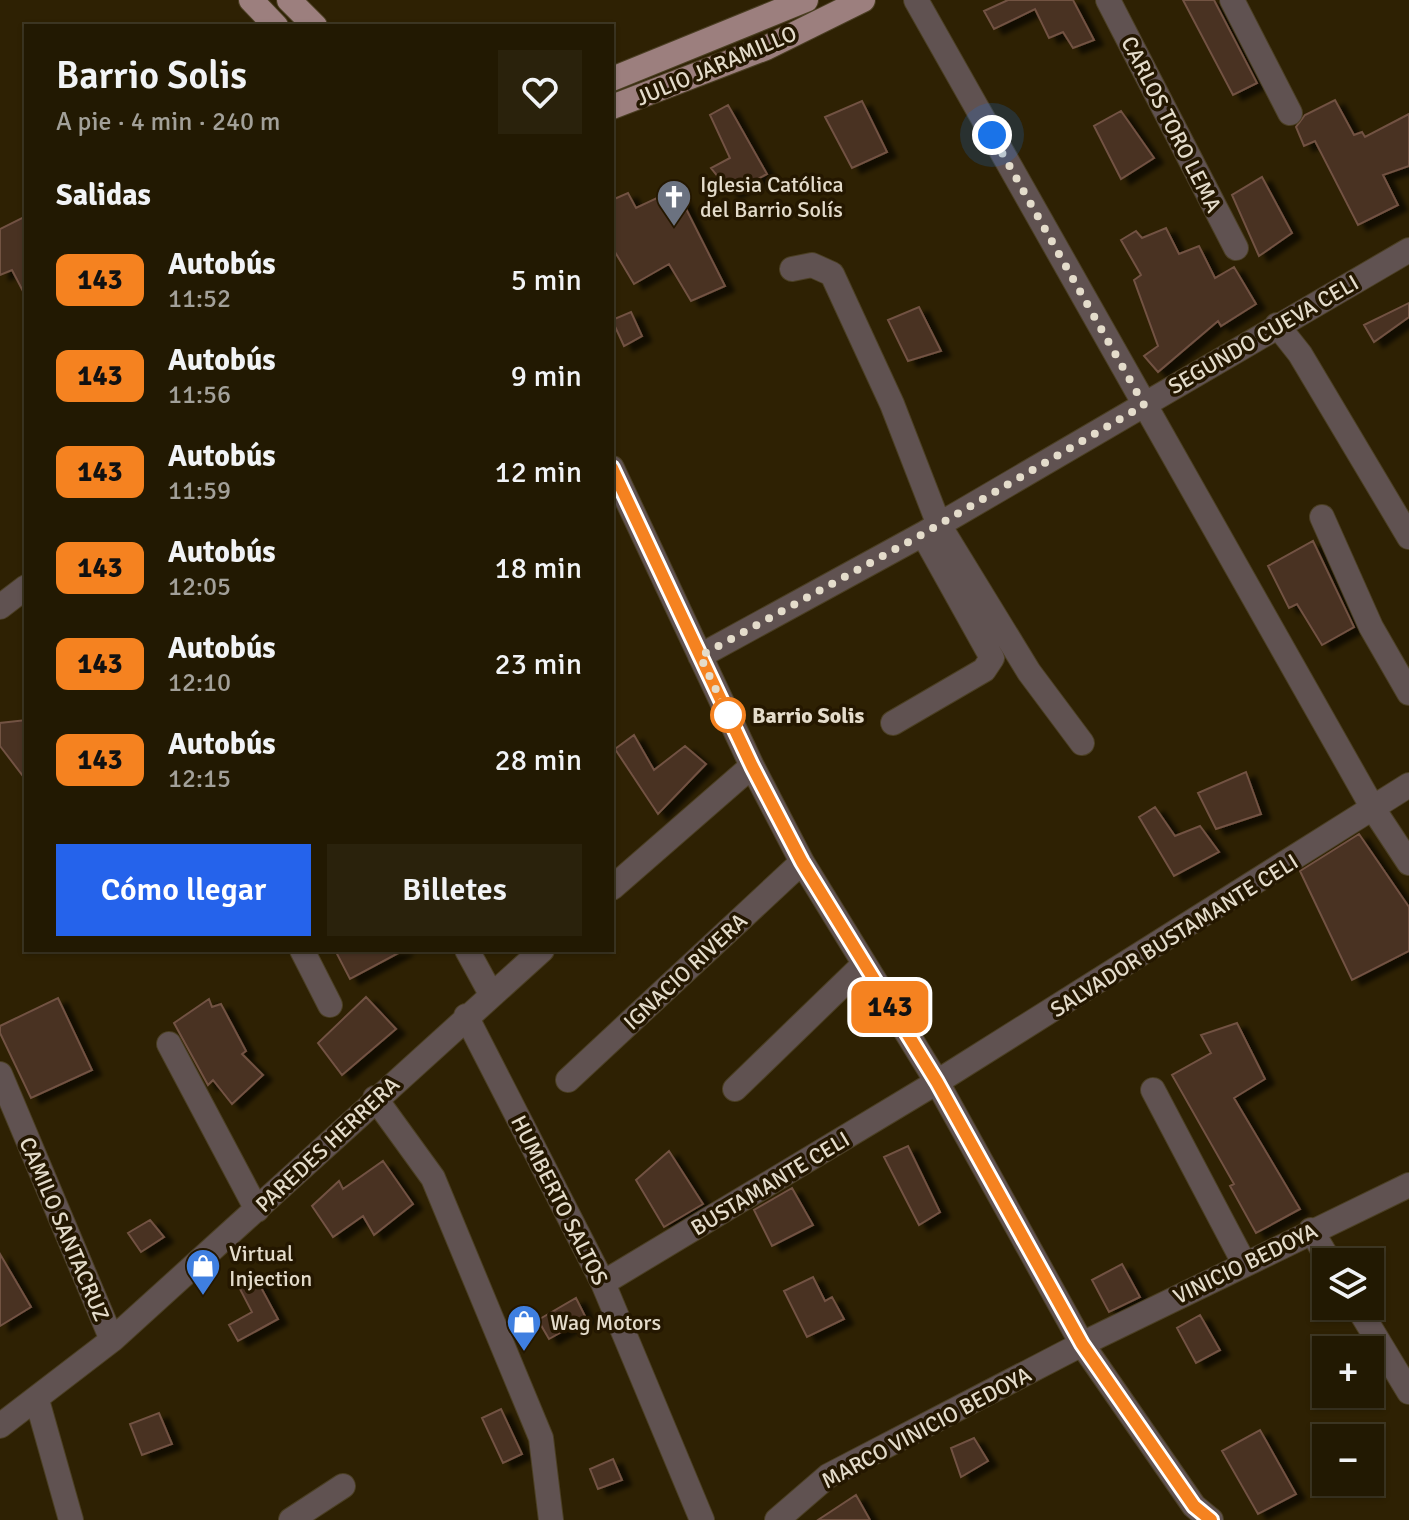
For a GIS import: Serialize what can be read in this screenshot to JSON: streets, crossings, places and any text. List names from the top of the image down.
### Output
{
  "streets": {
    "main road": ["JULIO JARAMILLO"],
    "street": [
      "CARLOS TORO LEMA",
      "SEGUNDO CUEVA CELI",
      "SALVADOR BUSTAMANTE CELI",
      "IGNACIO RIVERA",
      "PAREDES HERRERA",
      "BUSTAMANTE CELI",
      "HUMBERTO SALTOS",
      "CAMILO SANTACRUZ",
      "VINICIO BEDOYA",
      "MARCO VINICIO BEDOYA"
    ]
  },
  "crossings": [
    ["SALVADOR BUSTAMANTE CELI", "BUSTAMANTE CELI"],
    ["PAREDES HERRERA", "HUMBERTO SALTOS"],
    ["PAREDES HERRERA", "CAMILO SANTACRUZ"],
    ["BUSTAMANTE CELI", "HUMBERTO SALTOS"],
    ["VINICIO BEDOYA", "MARCO VINICIO BEDOYA"]
  ],
  "places": {
    "church": ["Iglesia Católica del Barrio Solís"],
    "other": ["Barrio Solis"],
    "shop": ["Virtual Injection", "Wag Motors"]
  },
  "lines": ["bus line 143"],
  "page": {
    "on_map": "143",
    "heading": [
      ["Barrio Solis", "A pie · 4 min · 240 m"],
      "Salidas"
    ],
    "list": [
      {
        "mark": "143",
        "name": "Autobús",
        "note": "11:52",
        "value": "5 min"
      },
      {
        "mark": "143",
        "name": "Autobús",
        "note": "11:56",
        "value": "9 min"
      },
      {
        "mark": "143",
        "name": "Autobús",
        "note": "11:59",
        "value": "12 min"
      },
      {
        "mark": "143",
        "name": "Autobús",
        "note": "12:05",
        "value": "18 min"
      },
      {
        "mark": "143",
        "name": "Autobús",
        "note": "12:10",
        "value": "23 min"
      },
      {
        "mark": "143",
        "name": "Autobús",
        "note": "12:15",
        "value": "28 min"
      }
    ],
    "buttons": ["Cómo llegar", "Billetes"],
    "map_buttons": ["+", "−"]
  }
}
